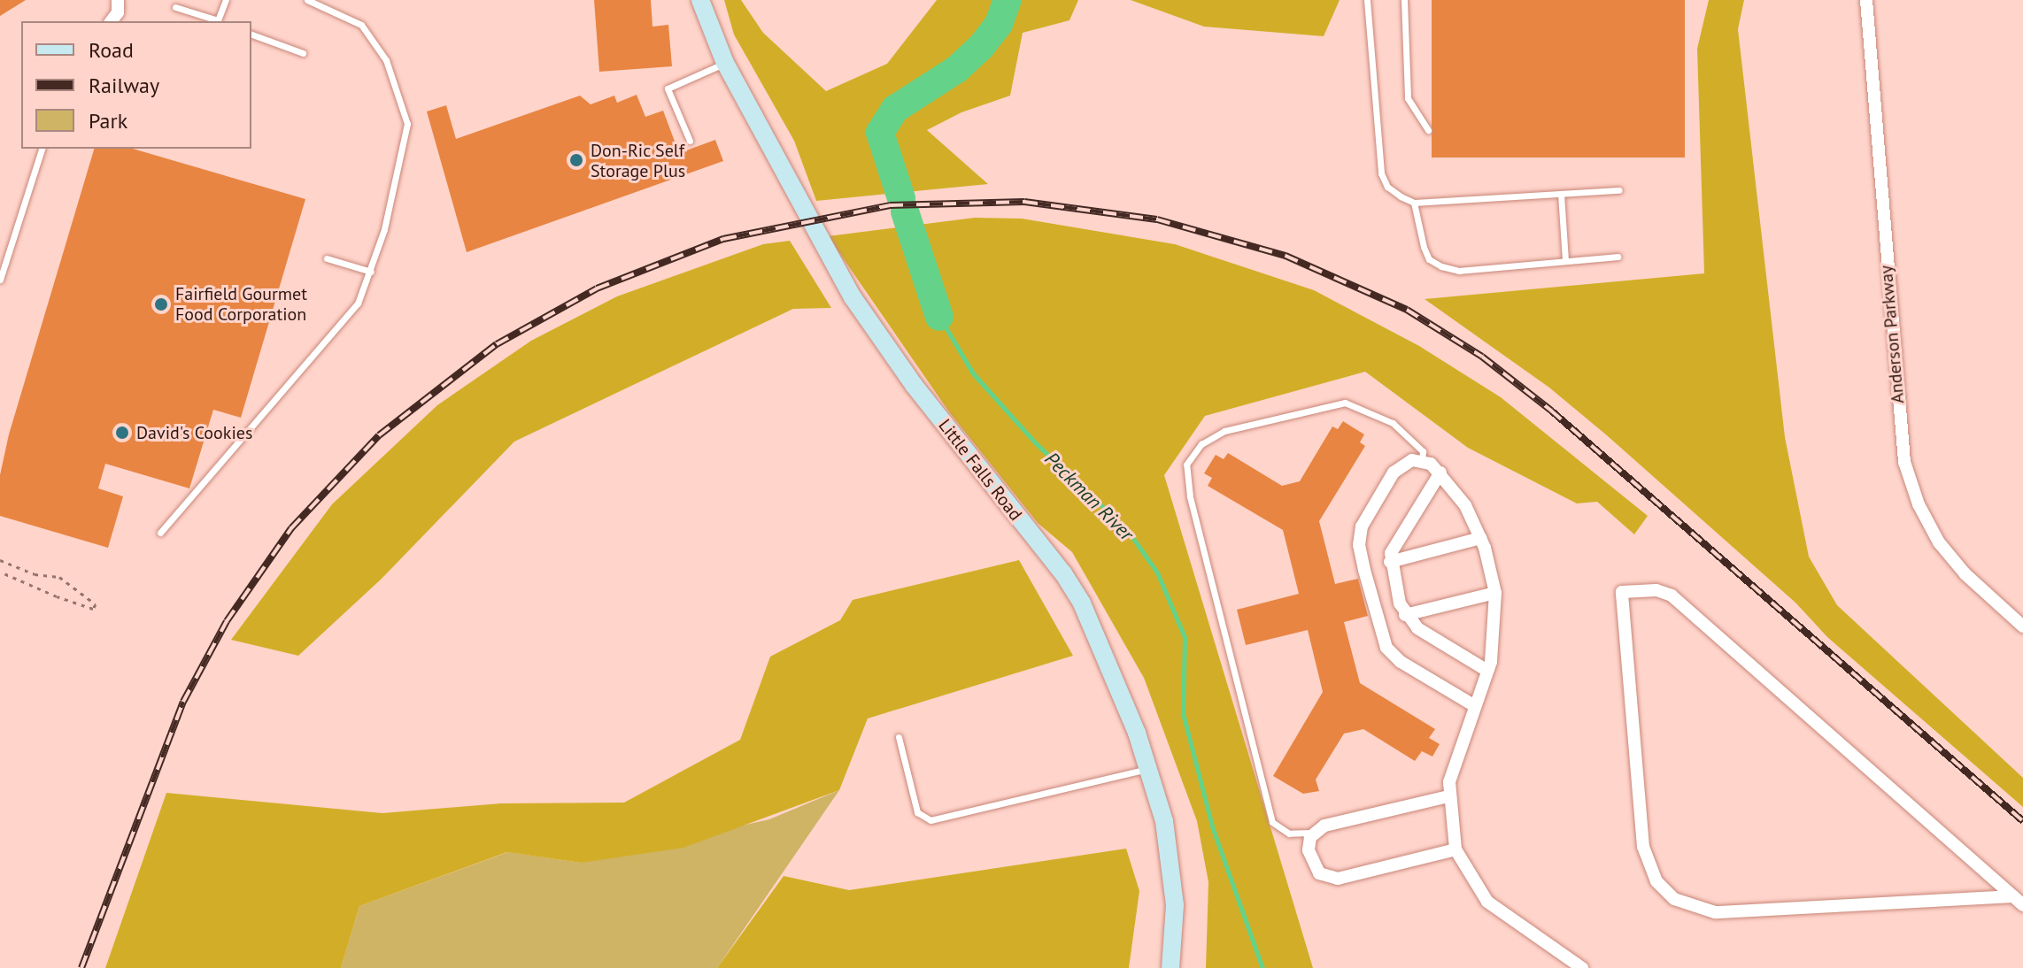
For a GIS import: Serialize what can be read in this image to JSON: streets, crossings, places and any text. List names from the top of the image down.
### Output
{
  "streets": {
    "street": ["Anderson Parkway", "Little Falls Road"]
  },
  "water": ["Peckman River"],
  "places": ["Don-Ric Self Storage Plus", "Fairfield Gourmet Food Corporation", "David's Cookies"],
  "legend": ["Road", "Railway", "Park"]
}
